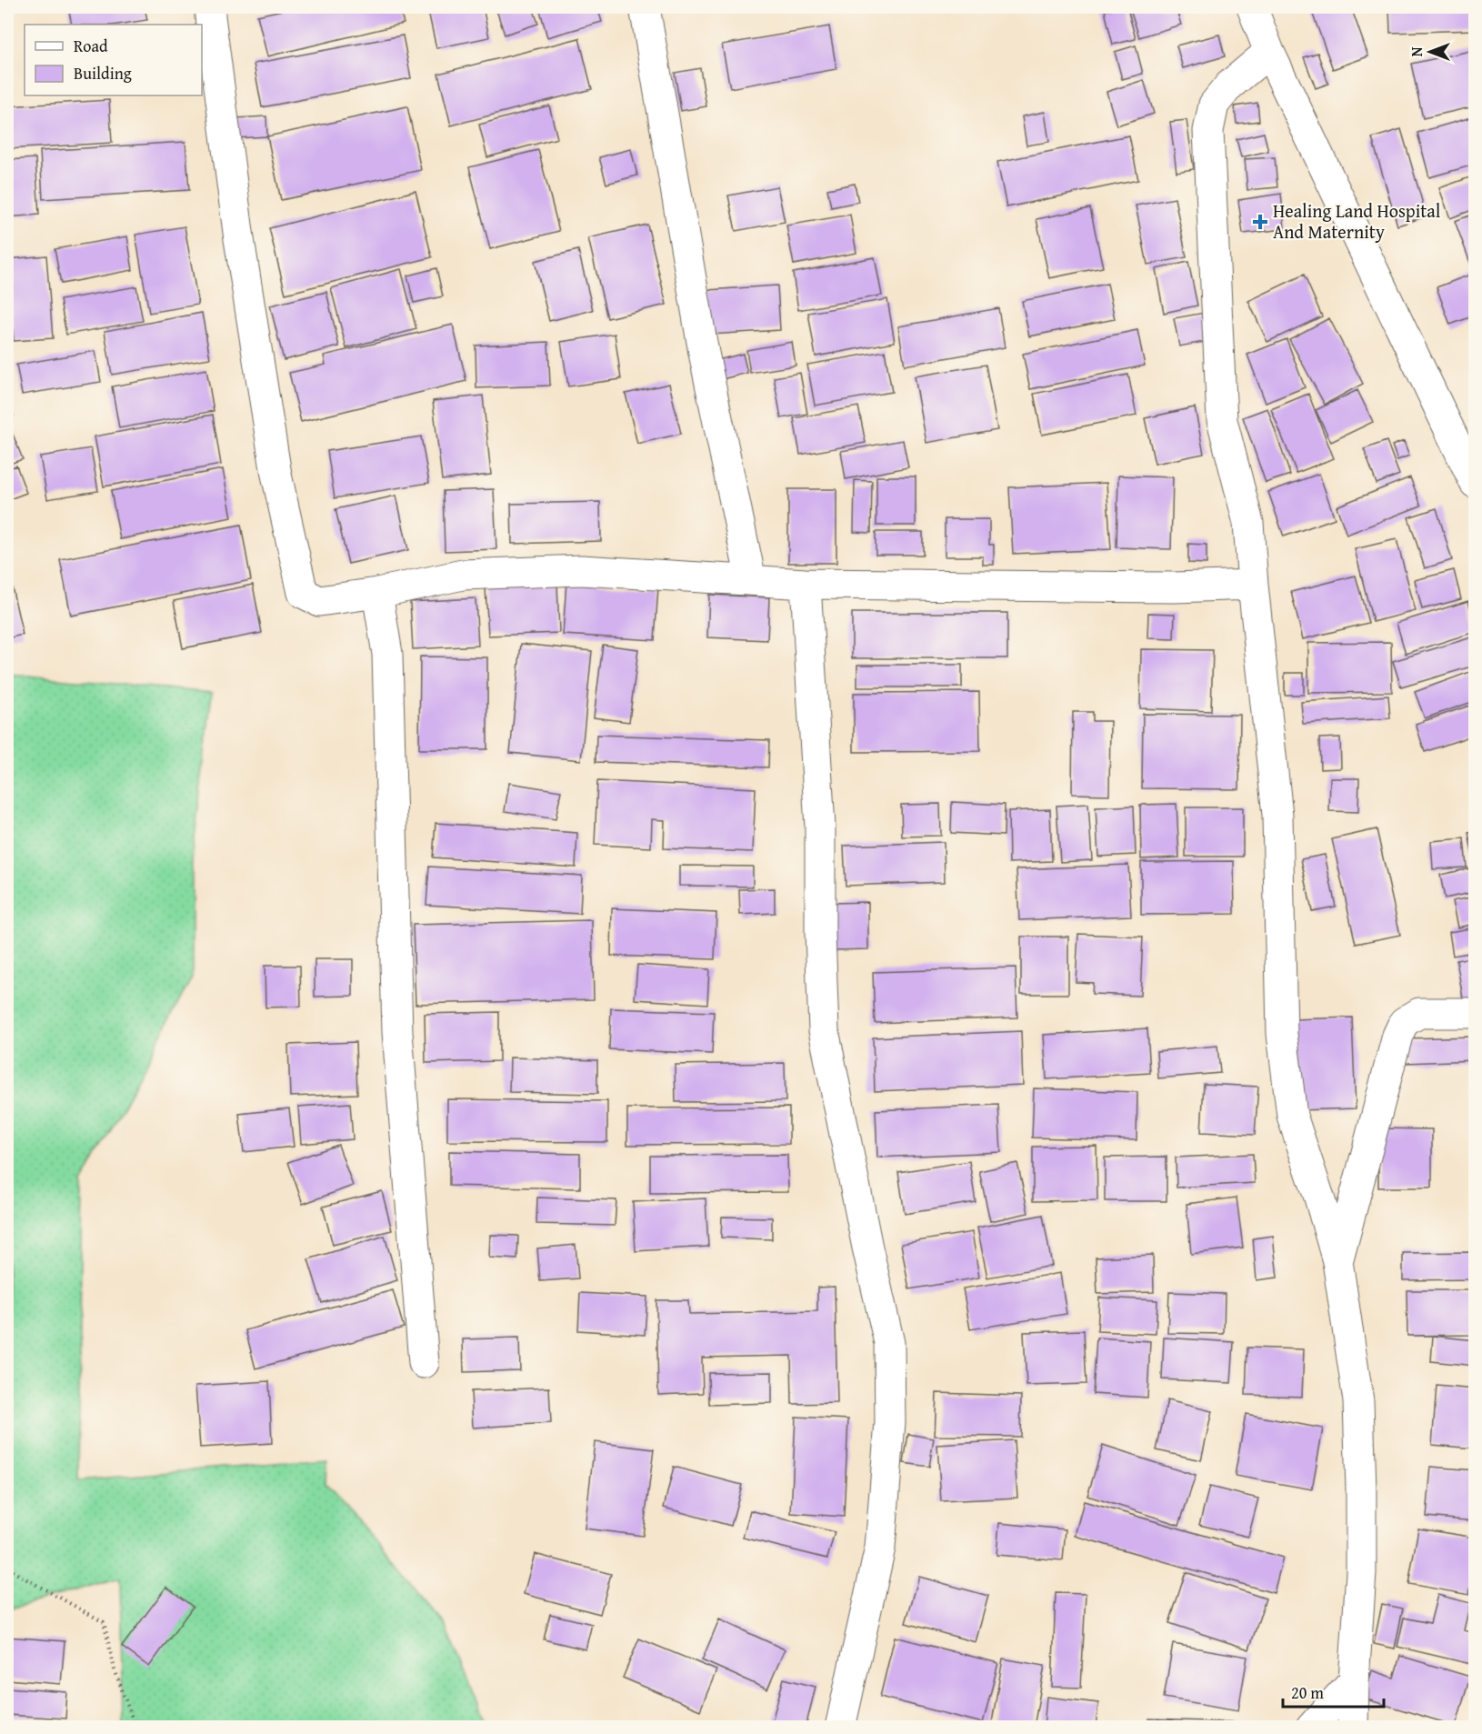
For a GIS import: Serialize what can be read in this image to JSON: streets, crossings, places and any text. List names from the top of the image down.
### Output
{
  "places": {
    "health": ["Healing Land Hospital And Maternity"]
  },
  "legend": ["Road", "Building"],
  "scale_bar": "20 m",
  "north": "left"
}
